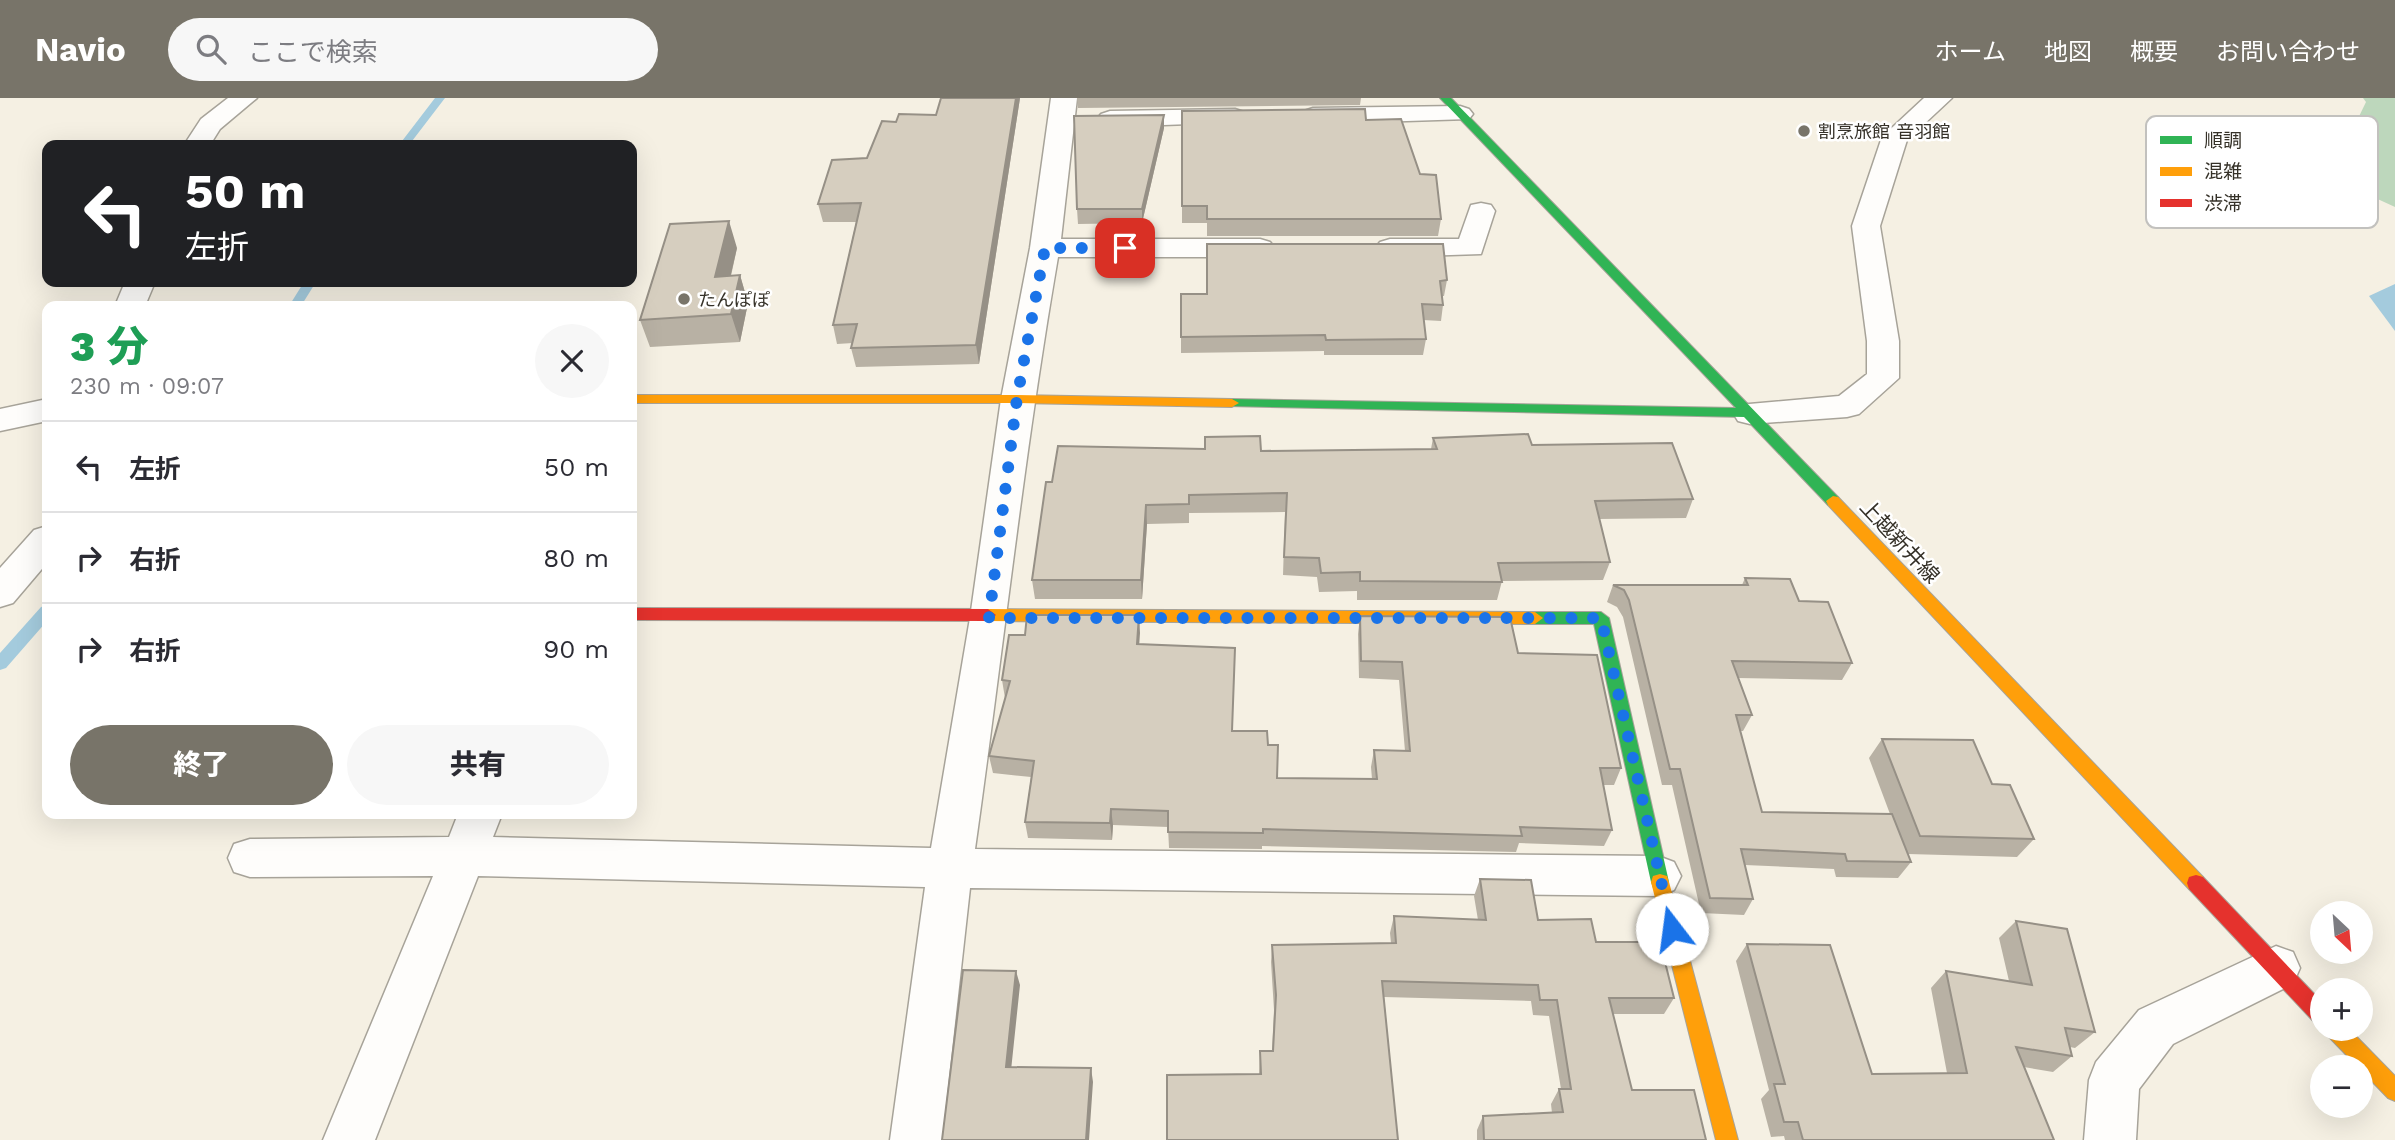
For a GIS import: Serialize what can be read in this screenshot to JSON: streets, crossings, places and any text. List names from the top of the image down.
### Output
{
  "streets": {
    "street": ["上越新井線"]
  },
  "places": ["割烹旅館 音羽館", "たんぽぽ"],
  "legend": ["順調", "混雑", "渋滞"],
  "north": "bottom right",
  "page": {
    "header": "Navio",
    "search": "ここで検索",
    "nav": [
      "ホーム",
      "地図",
      "概要",
      "お問い合わせ"
    ],
    "turn": ["50 m", "左折"],
    "heading": ["3 分", "230 m · 09:07"],
    "list": [
      {
        "name": "左折",
        "value": "50 m"
      },
      {
        "name": "右折",
        "value": "80 m"
      },
      {
        "name": "右折",
        "value": "90 m"
      }
    ],
    "buttons": ["終了", "共有"],
    "map_buttons": ["+", "−"]
  }
}
